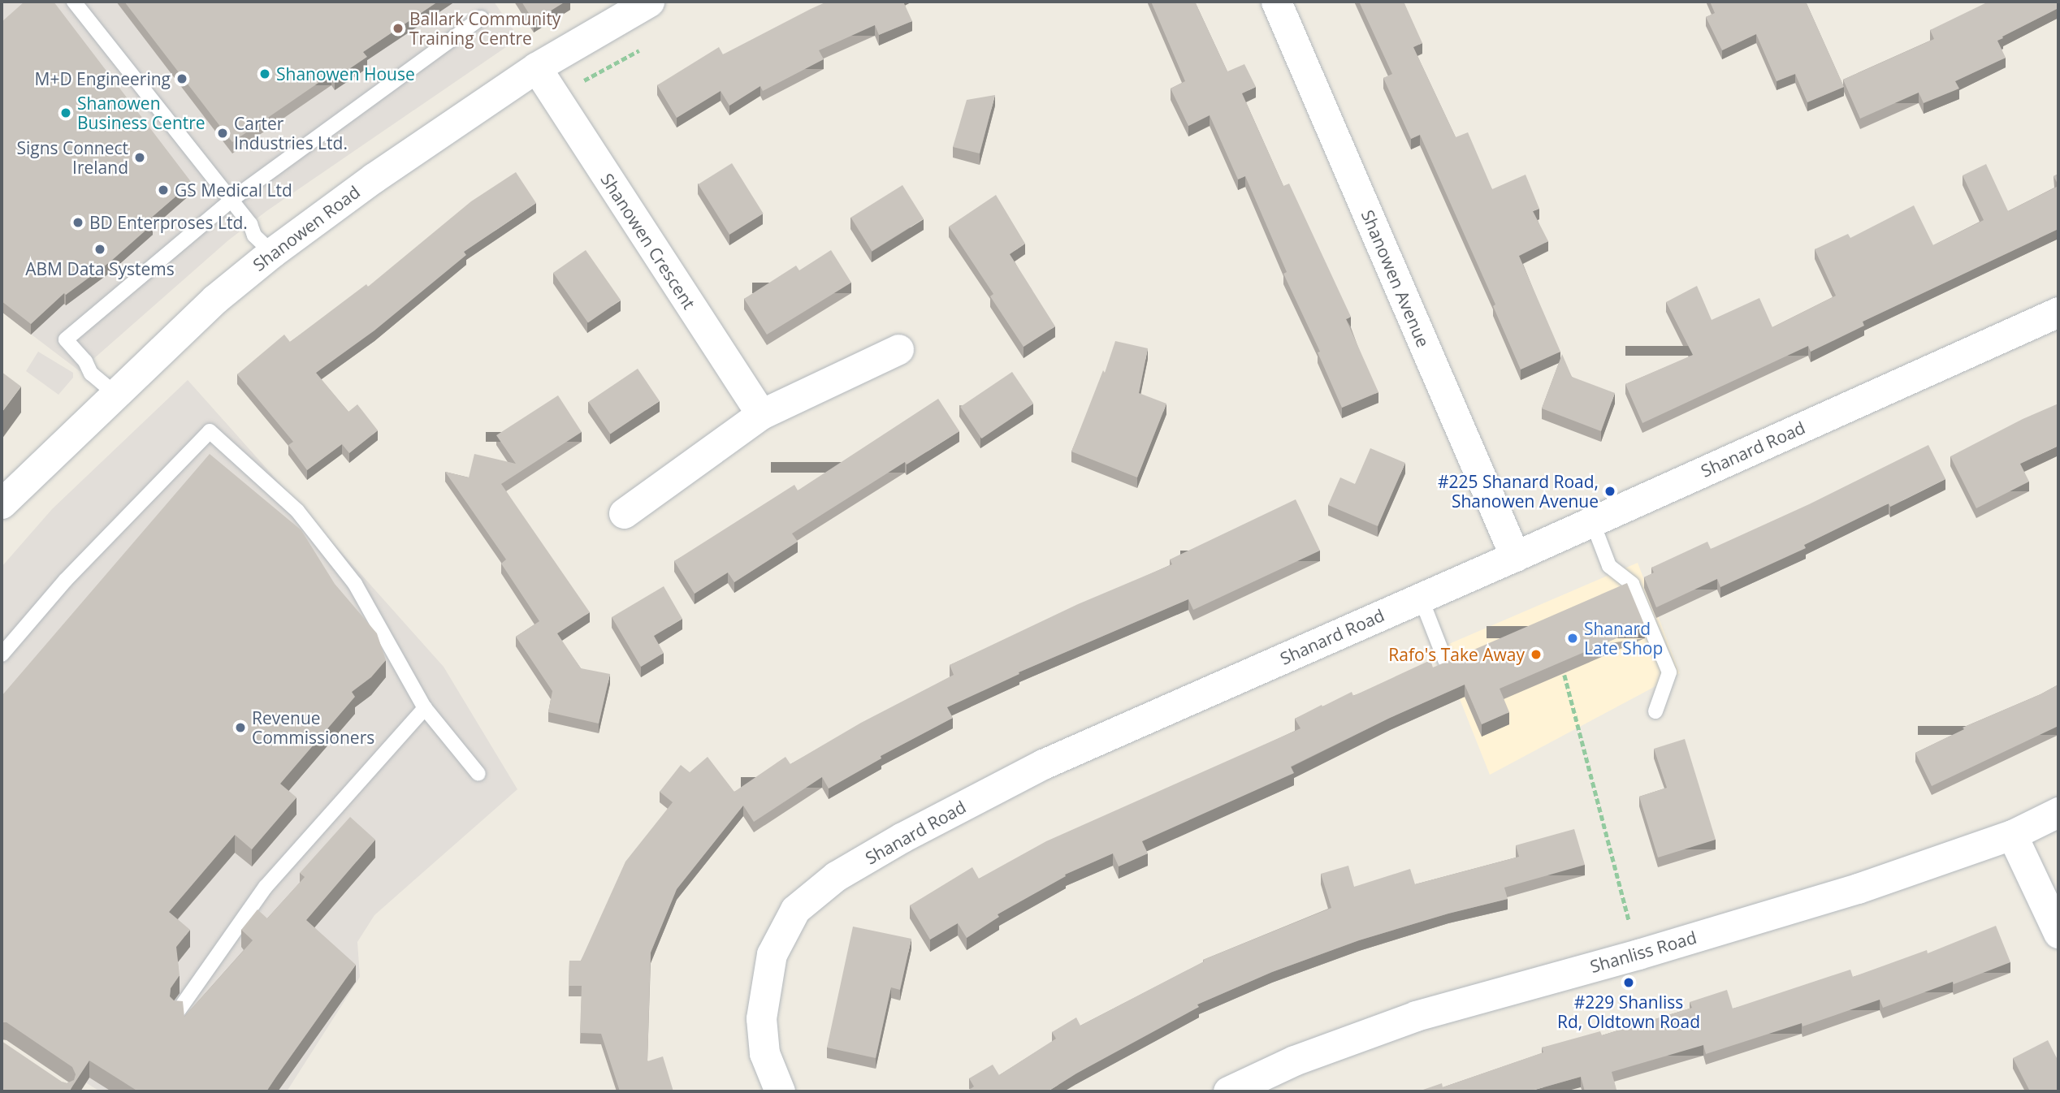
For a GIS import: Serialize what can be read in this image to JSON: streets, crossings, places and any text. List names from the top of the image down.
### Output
{
  "streets": {
    "street": [
      "Shanowen Road",
      "Shanowen Crescent",
      "Shanowen Avenue",
      "Shanard Road",
      "Shanliss Road"
    ]
  },
  "crossings": [
    ["Shanowen Road", "Shanowen Crescent"],
    ["Shanowen Avenue", "Shanard Road"]
  ],
  "places": [
    "Ballark Community Training Centre",
    "Shanowen House",
    "M+D Engineering",
    "Shanowen Business Centre",
    "Carter Industries Ltd.",
    "Signs Connect Ireland",
    "GS Medical Ltd",
    "BD Enterproses Ltd.",
    "ABM Data Systems",
    "#225 Shanard Road, Shanowen Avenue",
    "Shanard Late Shop",
    "Rafo's Take Away",
    "Revenue Commissioners",
    "#229 Shanliss Rd, Oldtown Road"
  ]
}
